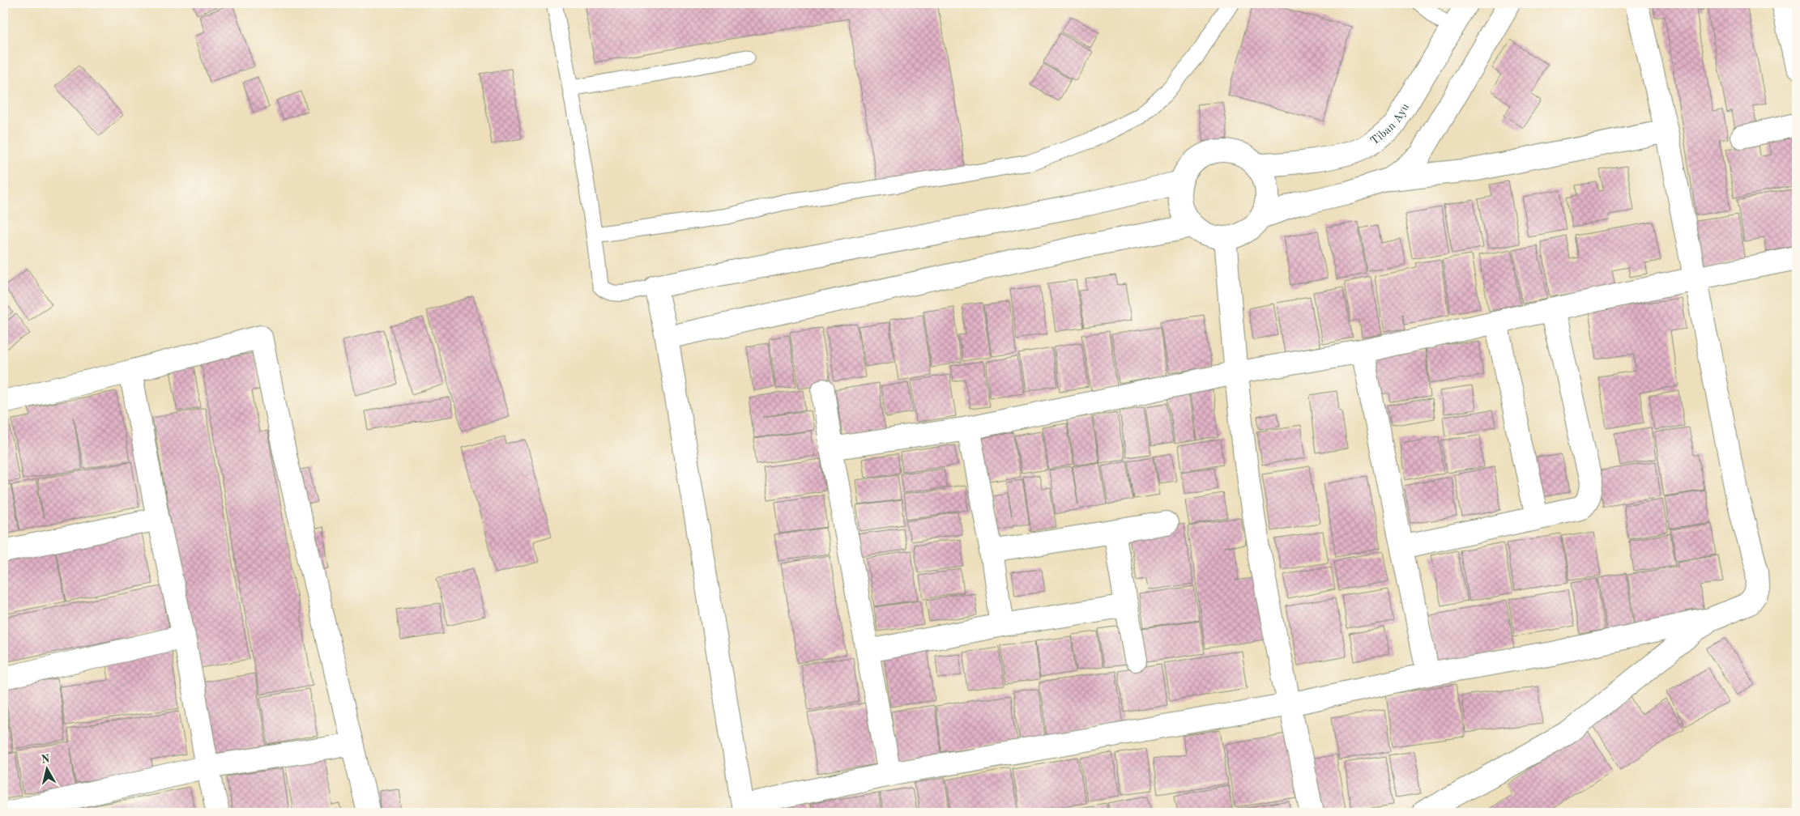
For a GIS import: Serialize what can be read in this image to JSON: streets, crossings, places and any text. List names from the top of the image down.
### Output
{
  "streets": {
    "street": ["Tiban Ayu"]
  },
  "north": "top"
}
